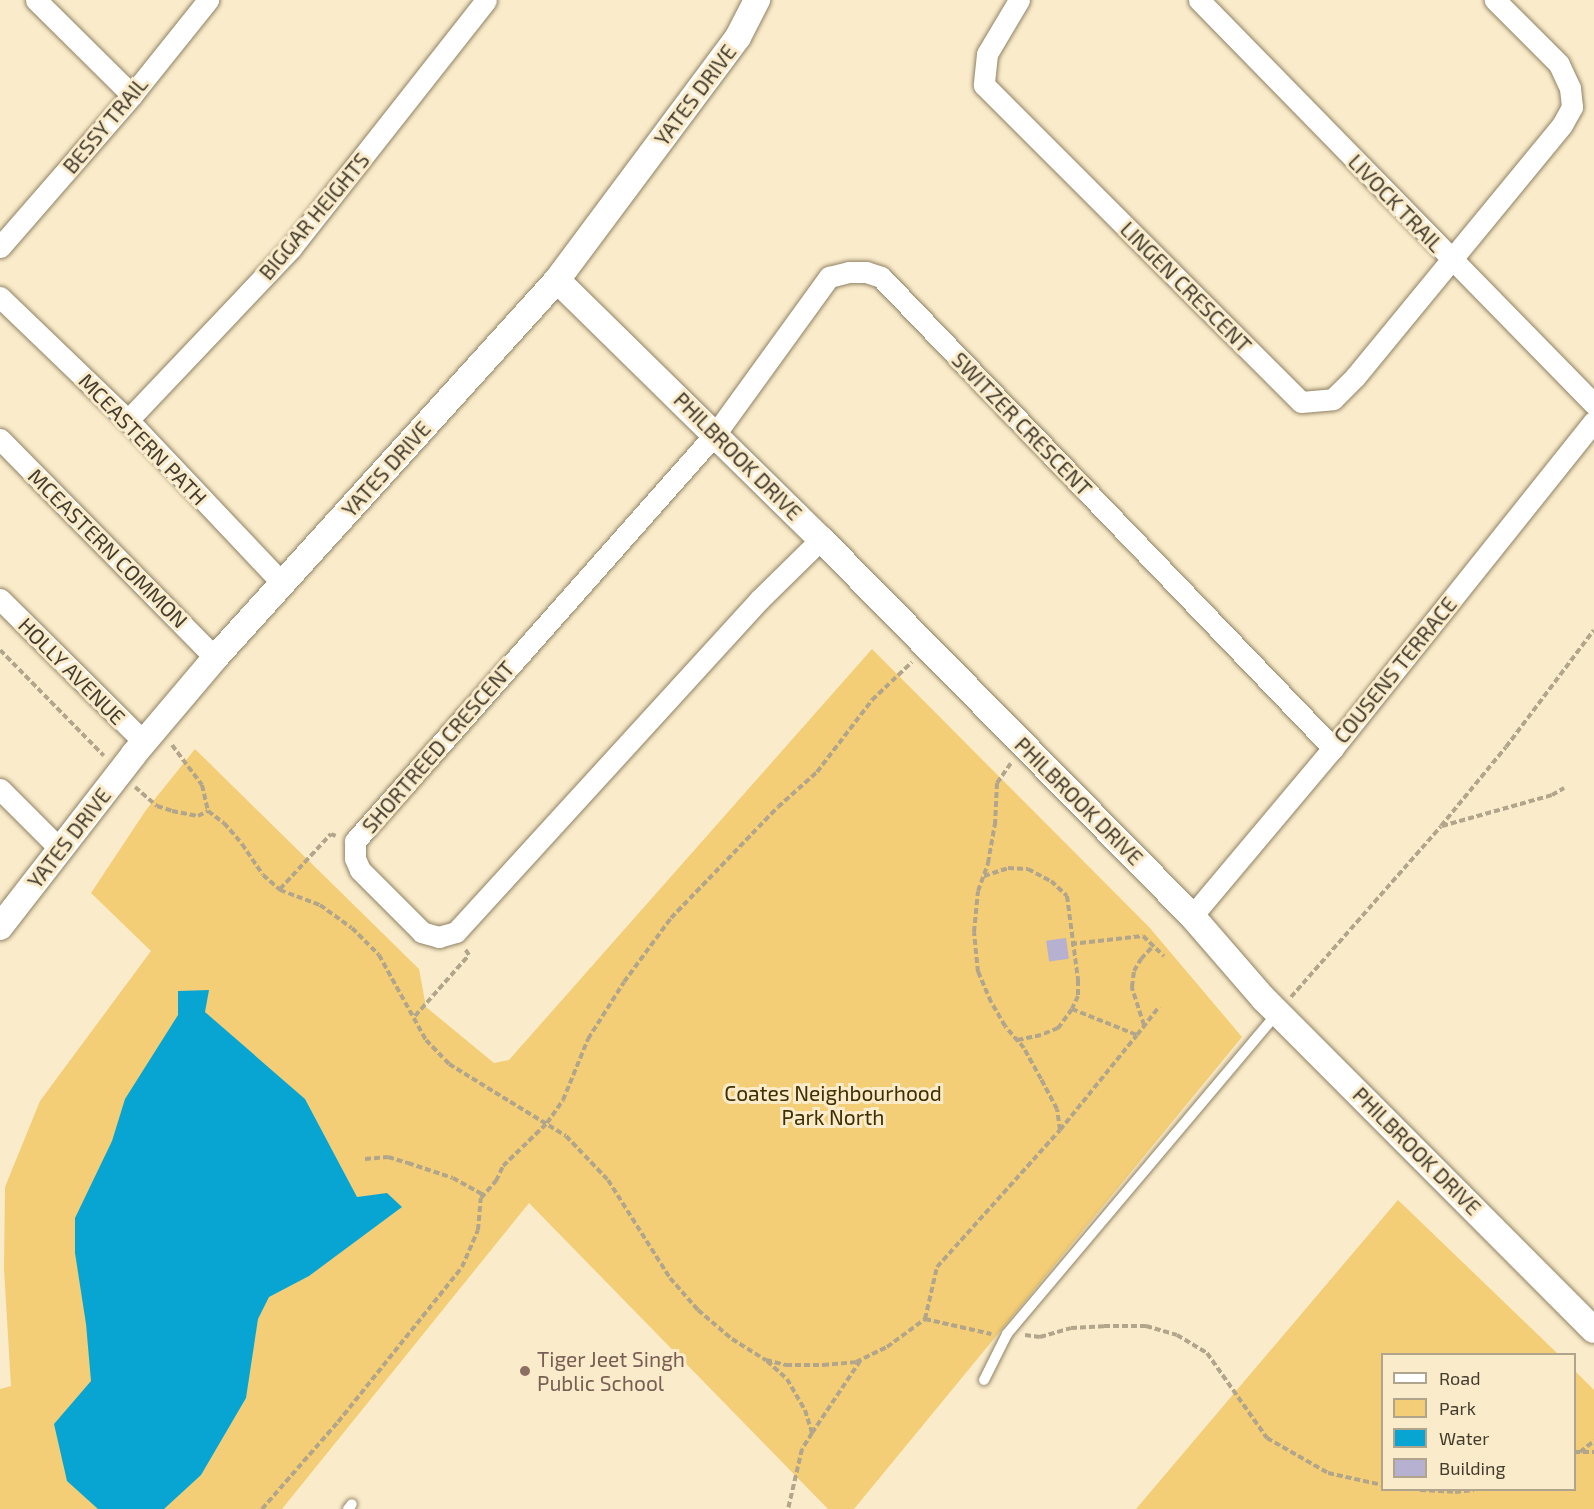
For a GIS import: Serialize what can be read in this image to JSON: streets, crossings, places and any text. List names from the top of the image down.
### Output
{
  "streets": {
    "street": [
      "YATES DRIVE",
      "BESSY TRAIL",
      "LIVOCK TRAIL",
      "BIGGAR HEIGHTS",
      "LINGEN CRESCENT",
      "SWITZER CRESCENT",
      "MCEASTERN PATH",
      "PHILBROOK DRIVE",
      "MCEASTERN COMMON",
      "COUSENS TERRACE",
      "HOLLY AVENUE",
      "SHORTREED CRESCENT"
    ]
  },
  "crossings": [
    ["YATES DRIVE", "MCEASTERN PATH"],
    ["YATES DRIVE", "PHILBROOK DRIVE"],
    ["YATES DRIVE", "MCEASTERN COMMON"],
    ["YATES DRIVE", "HOLLY AVENUE"],
    ["LIVOCK TRAIL", "LINGEN CRESCENT"],
    ["BIGGAR HEIGHTS", "MCEASTERN PATH"],
    ["SWITZER CRESCENT", "PHILBROOK DRIVE"],
    ["SWITZER CRESCENT", "COUSENS TERRACE"],
    ["SWITZER CRESCENT", "SHORTREED CRESCENT"],
    ["PHILBROOK DRIVE", "COUSENS TERRACE"],
    ["PHILBROOK DRIVE", "SHORTREED CRESCENT"]
  ],
  "parks": ["Coates Neighbourhood Park North"],
  "places": ["Tiger Jeet Singh Public School"],
  "legend": [
    "Road",
    "Park",
    "Water",
    "Building"
  ]
}
